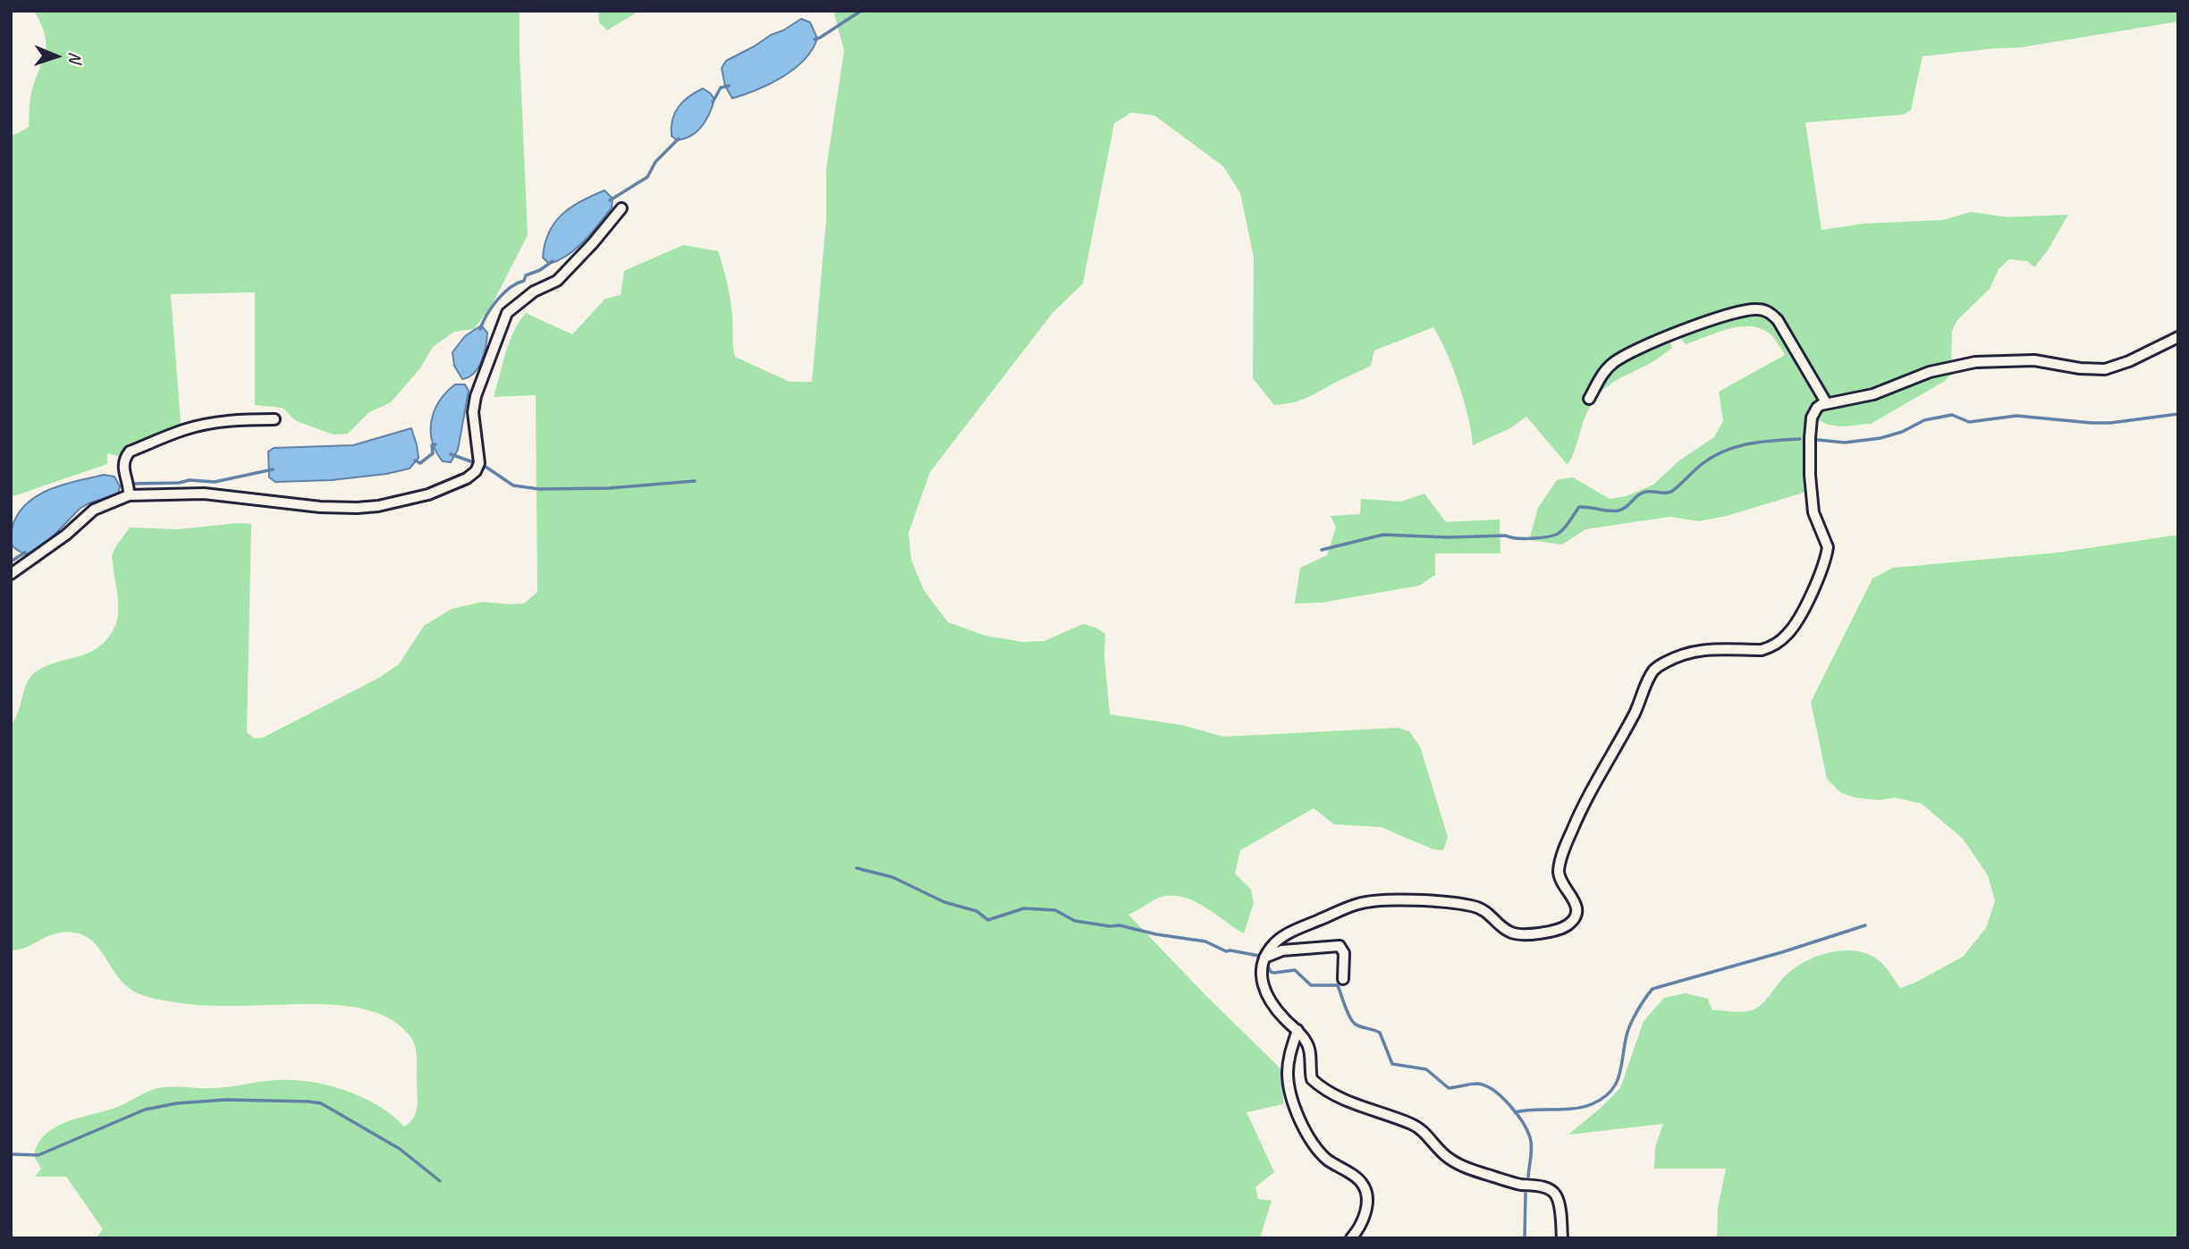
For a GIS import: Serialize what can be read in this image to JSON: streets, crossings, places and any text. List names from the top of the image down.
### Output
{
  "north": "right"
}
